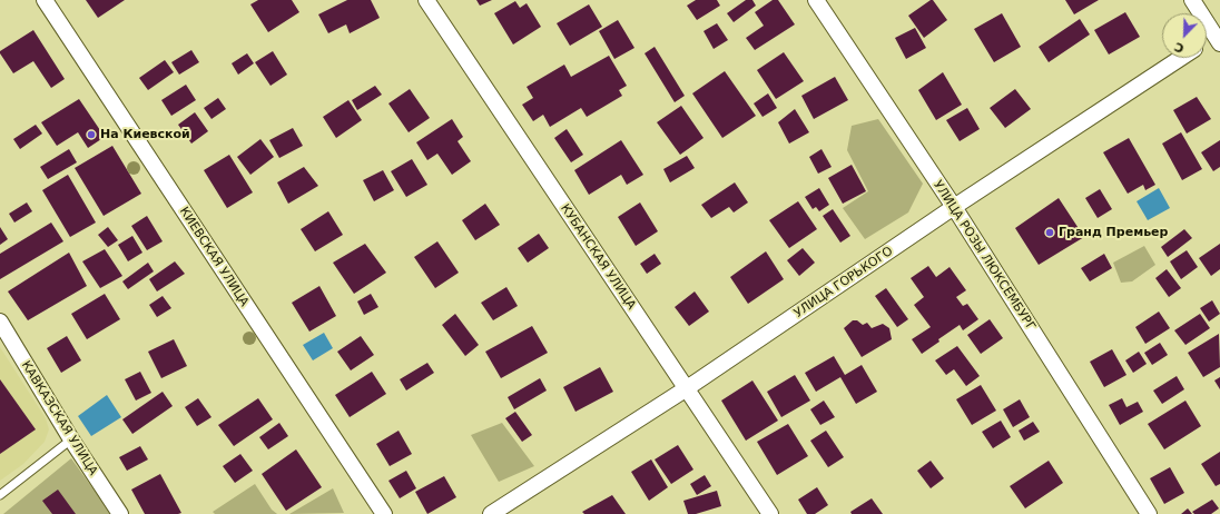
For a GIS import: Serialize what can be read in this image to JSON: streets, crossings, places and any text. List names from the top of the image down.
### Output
{
  "streets": {
    "street": [
      "УЛИЦА РОЗЫ ЛЮКСЕМБУРГ",
      "КИЕВСКАЯ УЛИЦА",
      "КУБАНСКАЯ УЛИЦА",
      "УЛИЦА ГОРЬКОГО",
      "КАВКАЗСКАЯ УЛИЦА"
    ]
  },
  "crossings": [
    ["УЛИЦА РОЗЫ ЛЮКСЕМБУРГ", "УЛИЦА ГОРЬКОГО"],
    ["КУБАНСКАЯ УЛИЦА", "УЛИЦА ГОРЬКОГО"]
  ],
  "places": ["На Киевской", "Гранд Премьер"],
  "north": "bottom left"
}
